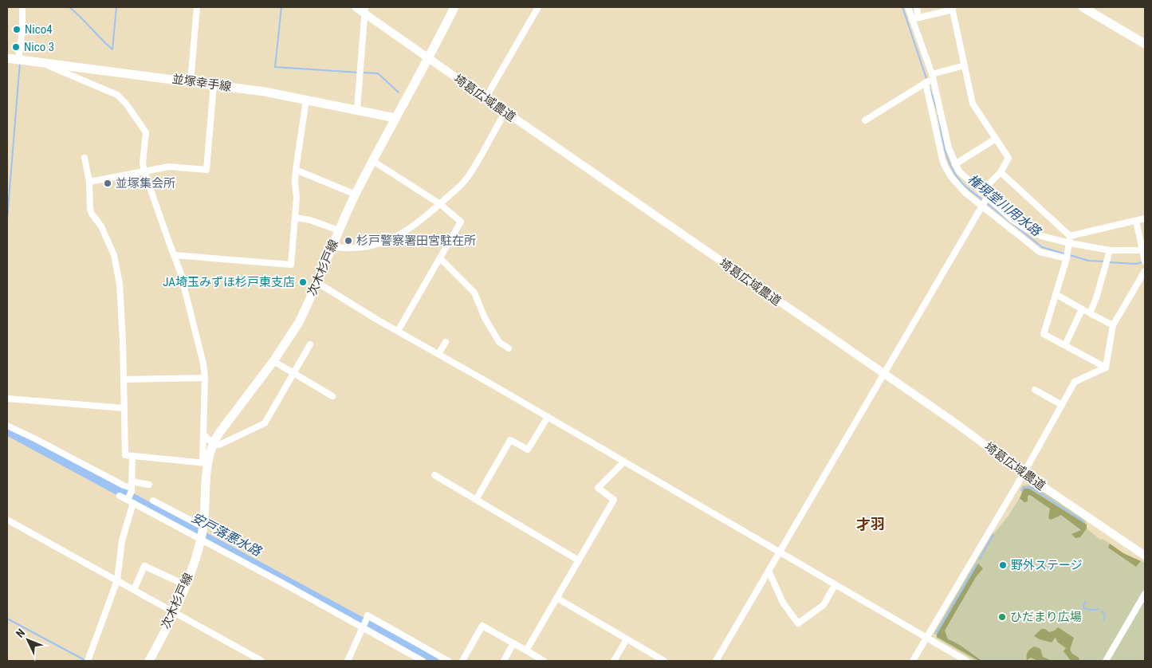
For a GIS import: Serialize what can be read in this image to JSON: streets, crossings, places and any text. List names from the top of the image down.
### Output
{
  "streets": {
    "main road": ["並塚幸手線", "次木杉戸線"],
    "street": ["埼葛広域農道"]
  },
  "crossings": [
    ["並塚幸手線", "次木杉戸線"],
    ["埼葛広域農道", "次木杉戸線"]
  ],
  "districts": ["才羽"],
  "water": ["権現堂川用水路", "安戸落悪水路"],
  "places": [
    "Nico4",
    "Nico 3",
    "並塚集会所",
    "杉戸警察署田宮駐在所",
    "JA埼玉みずほ杉戸東支店",
    "野外ステージ",
    "ひだまり広場"
  ],
  "north": "top left"
}
